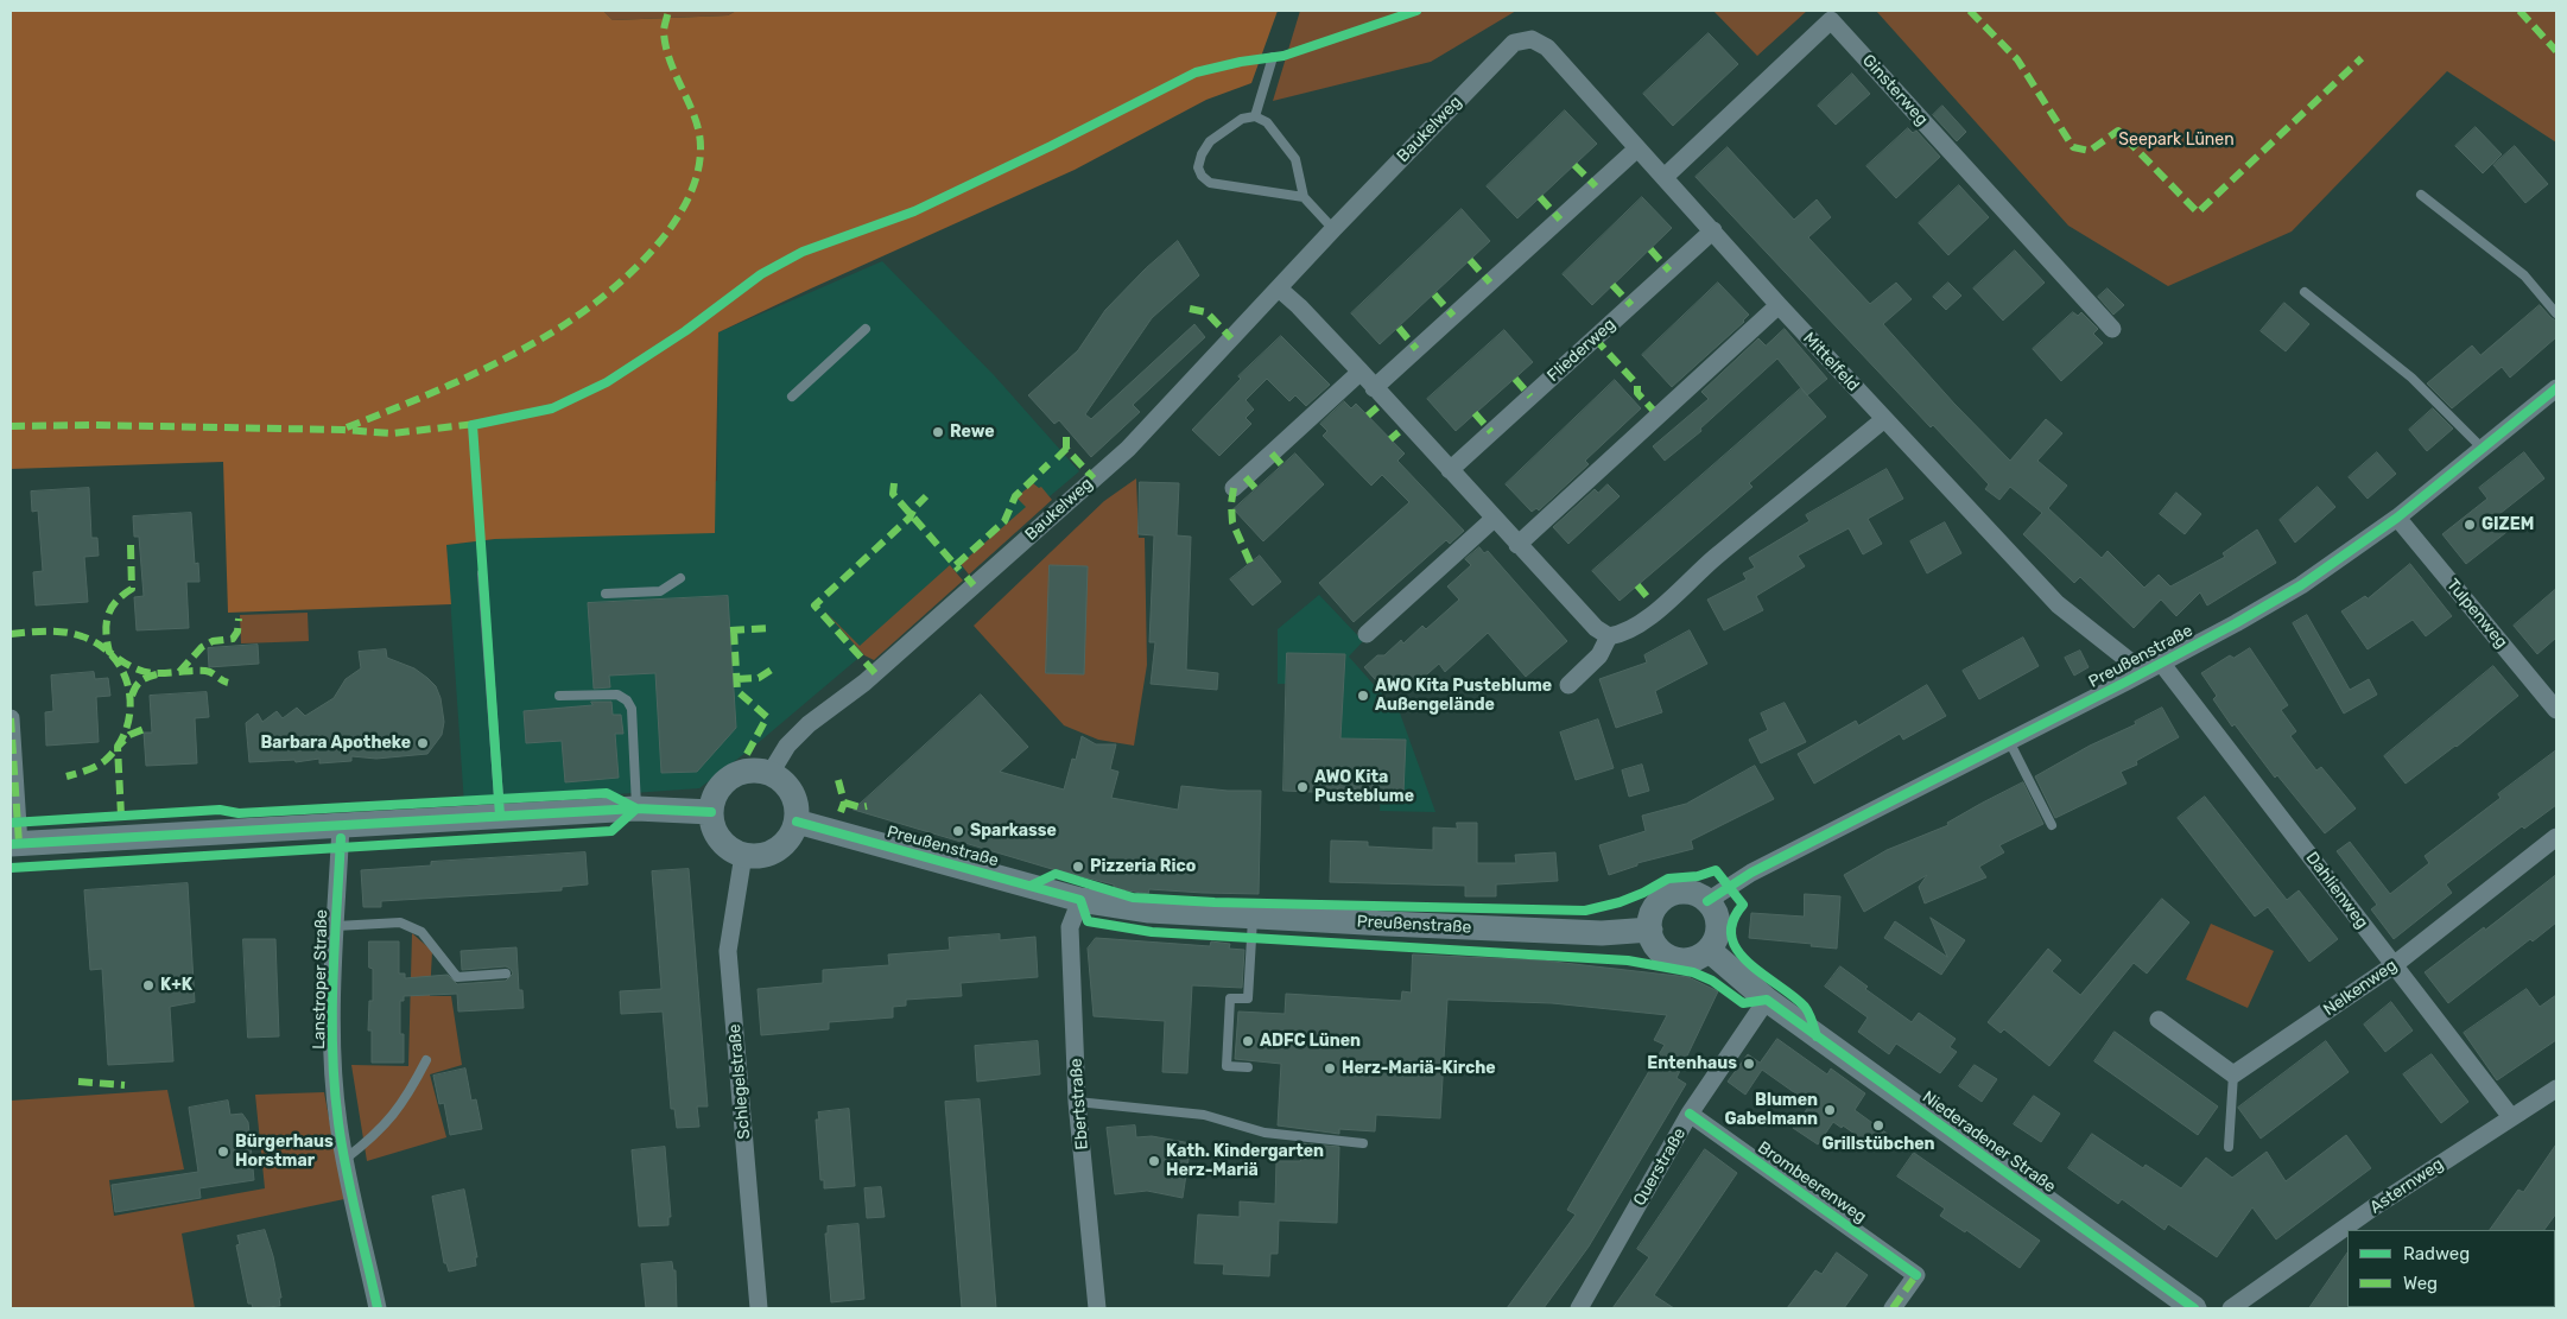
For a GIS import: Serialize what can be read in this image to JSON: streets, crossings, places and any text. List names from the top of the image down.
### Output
{
  "streets": {
    "street": [
      "Ginsterweg",
      "Baukelweg",
      "Fliederweg",
      "Mittelfeld",
      "Tulpenweg",
      "Preußenstraße",
      "Dahlienweg",
      "Lanstroper Straße",
      "Nelkenweg",
      "Schlegelstraße",
      "Ebertstraße",
      "Niederadener Straße",
      "Querstraße",
      "Brombeerenweg",
      "Asternweg"
    ]
  },
  "crossings": [
    ["Ginsterweg", "Mittelfeld"],
    ["Baukelweg", "Mittelfeld"],
    ["Baukelweg", "Preußenstraße"],
    ["Baukelweg", "Schlegelstraße"],
    ["Fliederweg", "Mittelfeld"],
    ["Mittelfeld", "Preußenstraße"],
    ["Tulpenweg", "Preußenstraße"],
    ["Preußenstraße", "Dahlienweg"],
    ["Preußenstraße", "Schlegelstraße"],
    ["Preußenstraße", "Ebertstraße"],
    ["Preußenstraße", "Niederadener Straße"],
    ["Dahlienweg", "Nelkenweg"],
    ["Dahlienweg", "Asternweg"],
    ["Niederadener Straße", "Querstraße"],
    ["Querstraße", "Brombeerenweg"]
  ],
  "parks": ["Seepark Lünen"],
  "places": [
    "Rewe",
    "GIZEM",
    "AWO Kita Pusteblume Außengelände",
    "Barbara Apotheke",
    "AWO Kita Pusteblume",
    "Sparkasse",
    "Pizzeria Rico",
    "K+K",
    "ADFC Lünen",
    "Entenhaus",
    "Herz-Mariä-Kirche",
    "Blumen Gabelmann",
    "Grillstübchen",
    "Bürgerhaus Horstmar",
    "Kath. Kindergarten Herz-Mariä"
  ],
  "legend": ["Radweg", "Weg"]
}
